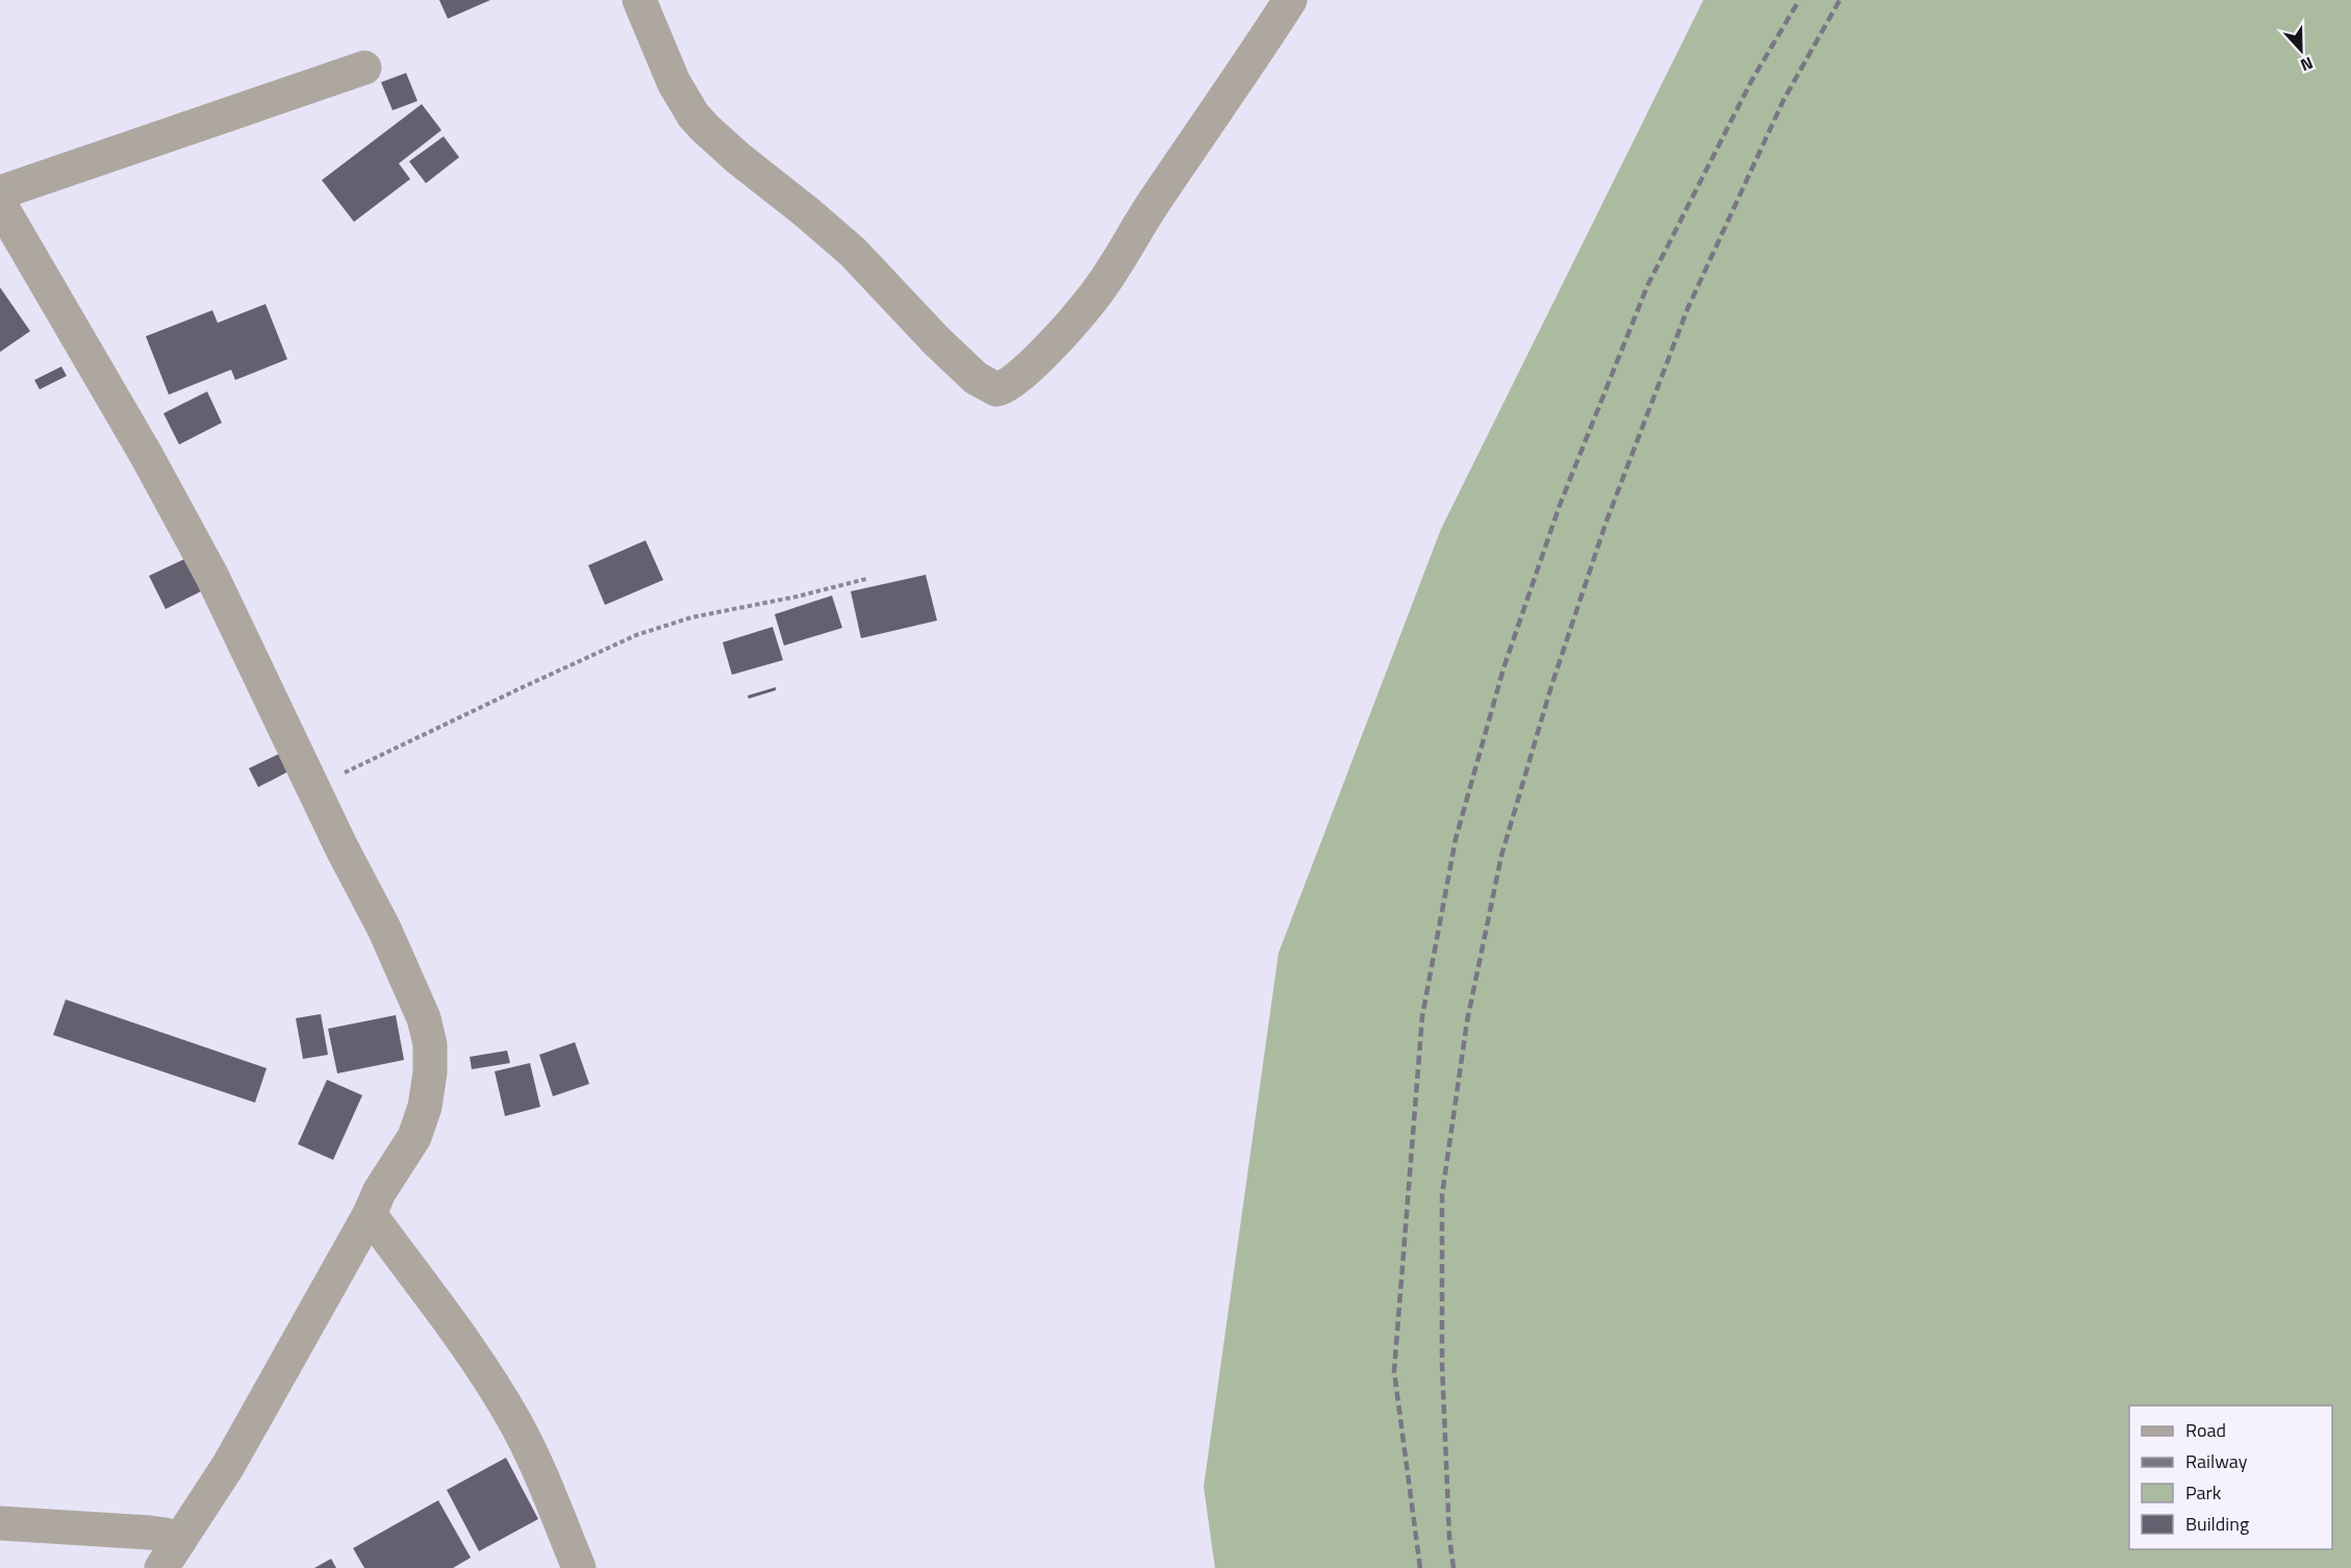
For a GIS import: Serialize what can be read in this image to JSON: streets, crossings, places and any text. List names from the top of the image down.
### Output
{
  "legend": [
    "Road",
    "Railway",
    "Park",
    "Building"
  ],
  "north": "bottom"
}
